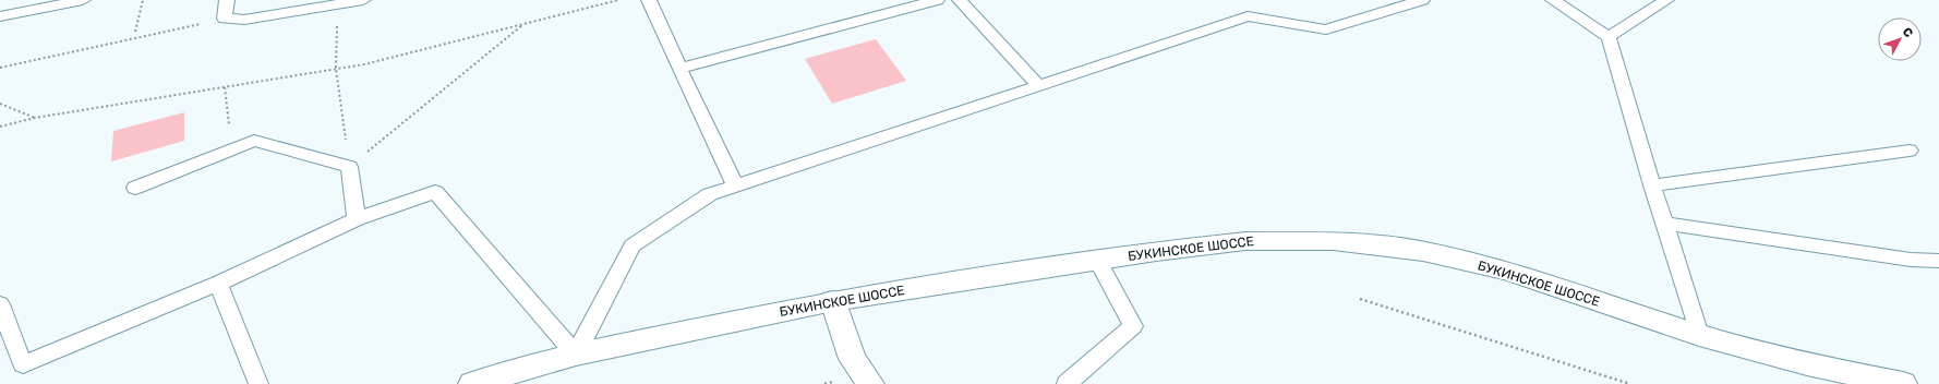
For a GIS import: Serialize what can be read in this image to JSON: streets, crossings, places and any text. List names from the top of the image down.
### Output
{
  "streets": {
    "main road": ["БУКИНСКОЕ ШОССЕ"]
  },
  "north": "top right"
}
